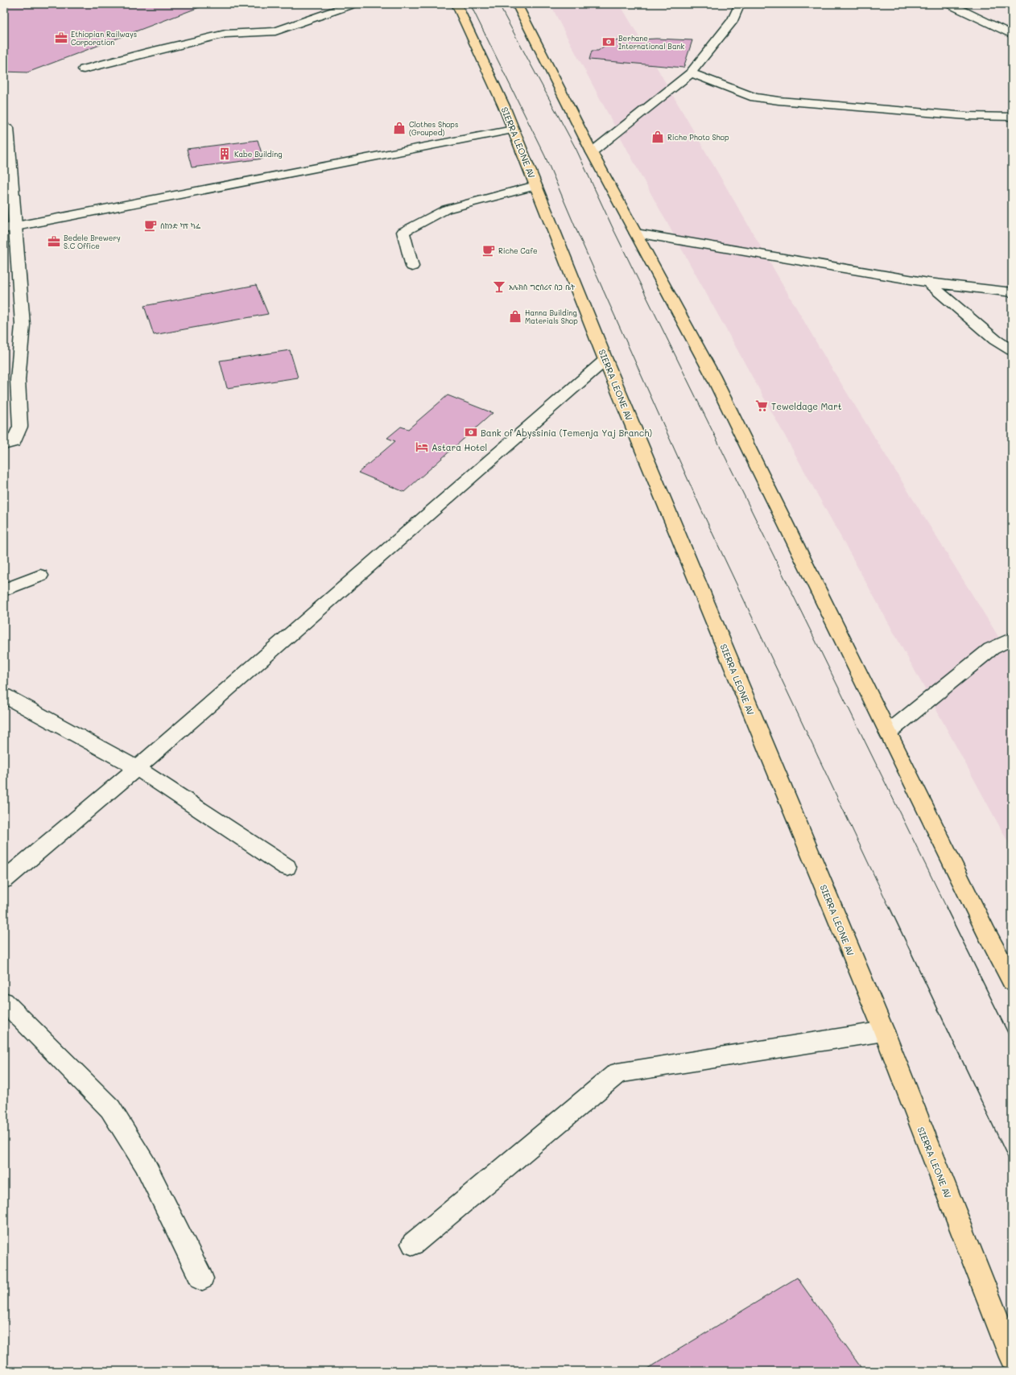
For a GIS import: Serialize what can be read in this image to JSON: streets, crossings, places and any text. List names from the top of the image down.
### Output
{
  "streets": {
    "main road": ["SIERRA LEONE AV"]
  },
  "places": {
    "office": ["Ethiopian Railways Corporation", "Bedele Brewery S.C Office"],
    "bank": ["Berhane International Bank", "Bank of Abyssinia (Temenja Yaj Branch)"],
    "shop": ["Clothes Shops (Grouped)", "Riche Photo Shop", "Hanna Building Materials Shop"],
    "building": ["Kabe Building"],
    "cafe": ["ሰከንድ ካፕ ካፌ", "Riche Cafe"],
    "bar": ["አሌክስ ግሮሰሪና ስጋ ቤት"],
    "supermarket": ["Teweldage Mart"],
    "hotel": ["Astara Hotel"]
  }
}
